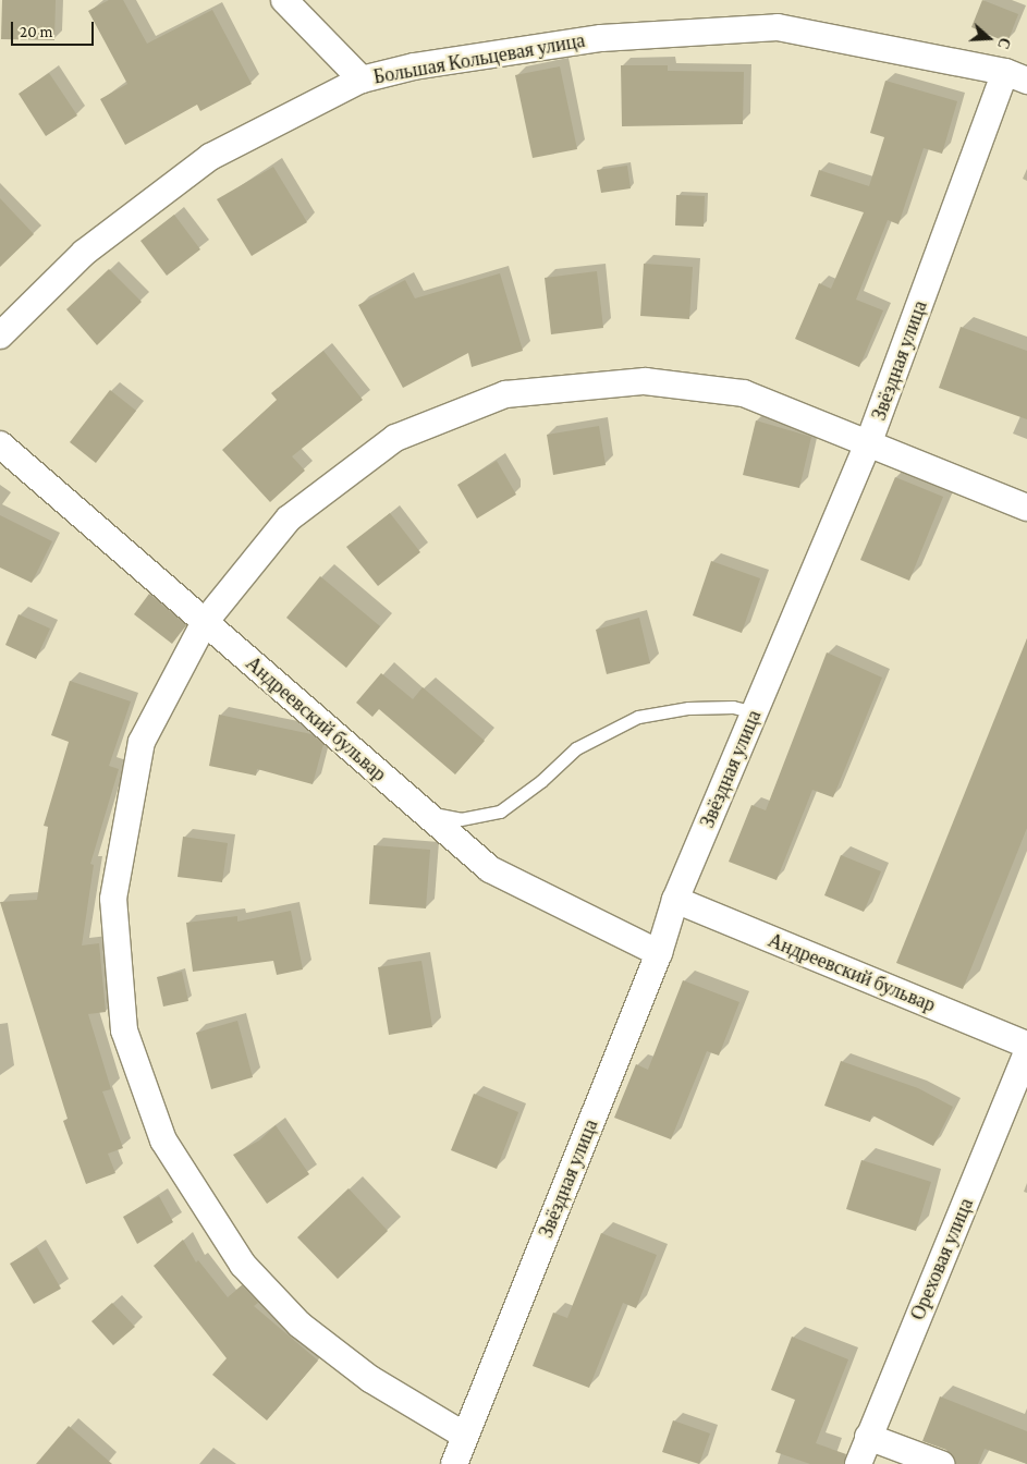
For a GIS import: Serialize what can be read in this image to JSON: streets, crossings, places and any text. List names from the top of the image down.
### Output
{
  "streets": {
    "street": [
      "Большая Кольцевая улица",
      "Звёздная улица",
      "Андреевский бульвар",
      "Ореховая улица"
    ]
  },
  "crossings": [
    ["Большая Кольцевая улица", "Звёздная улица"],
    ["Звёздная улица", "Андреевский бульвар"]
  ],
  "scale_bar": "20 m",
  "north": "right"
}
